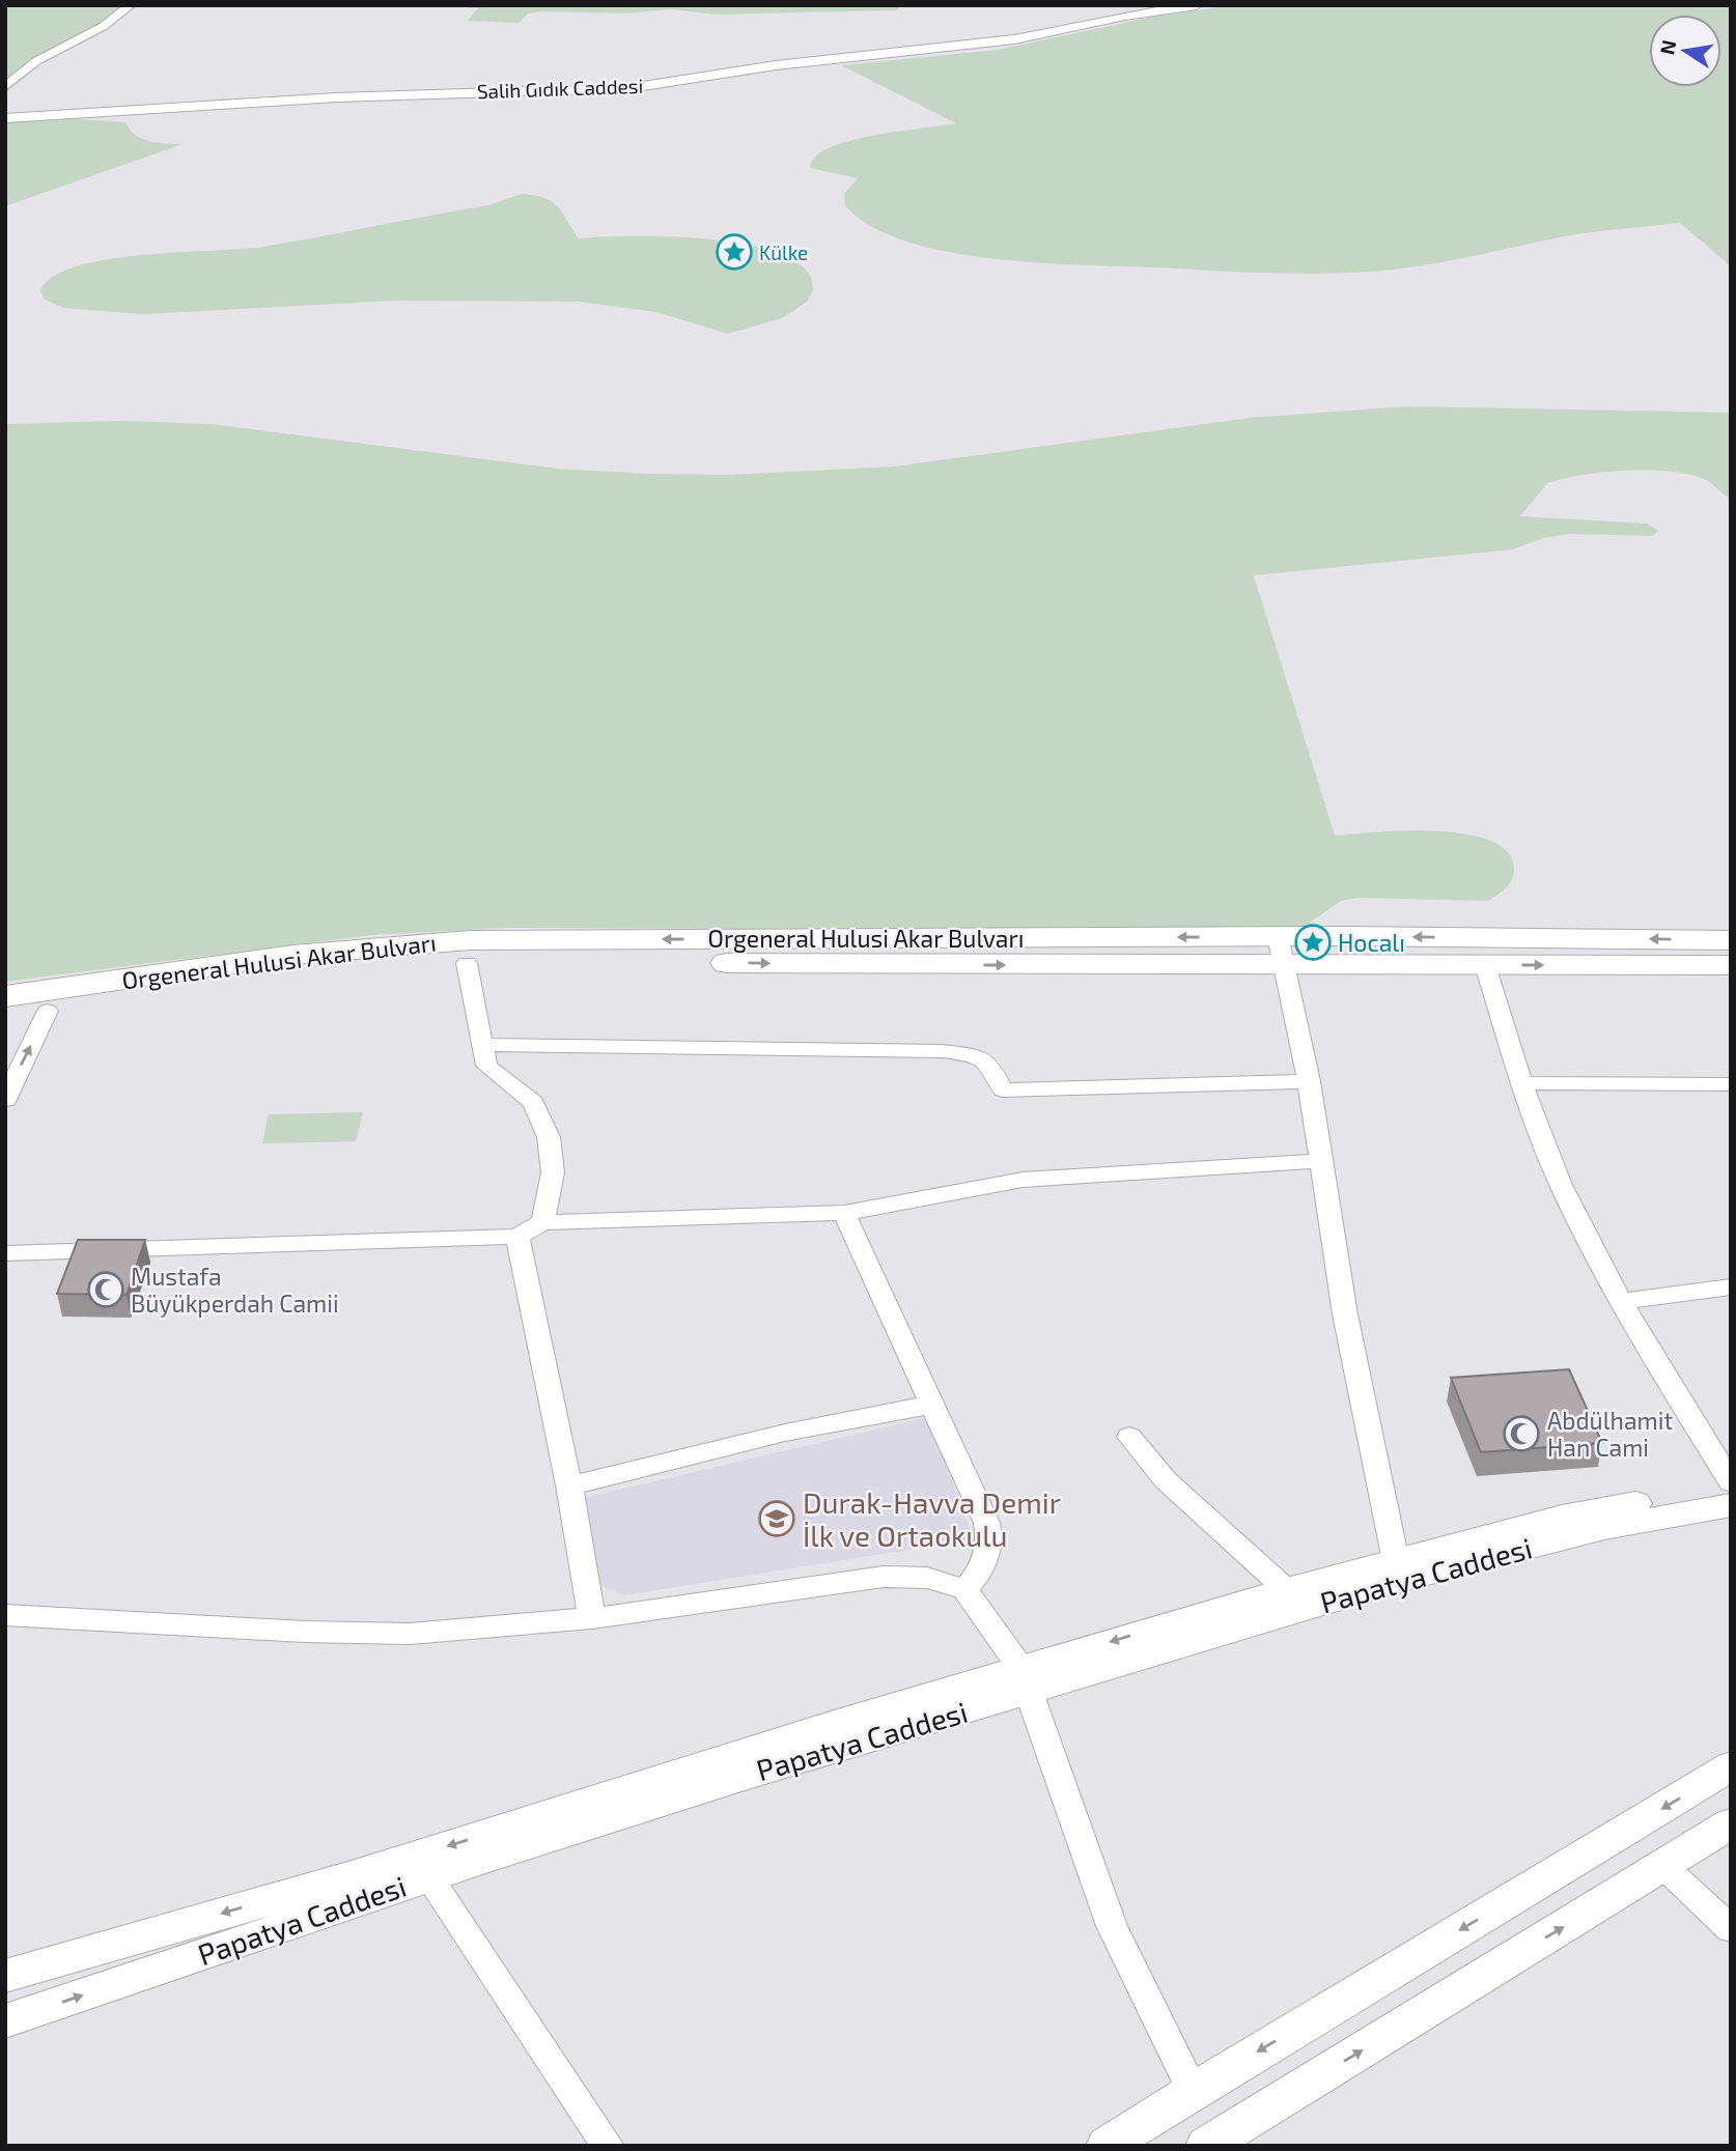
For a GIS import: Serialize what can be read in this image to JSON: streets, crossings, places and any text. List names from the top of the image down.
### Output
{
  "streets": {
    "main road": ["Orgeneral Hulusi Akar Bulvarı"],
    "street": ["Salih Gıdık Caddesi", "Papatya Caddesi"]
  },
  "places": {
    "place": ["Külke", "Hocalı"],
    "mosque": ["Mustafa Büyükperdah Camii", "Abdülhamit Han Cami"],
    "school or university": ["Durak-Havva Demir İlk ve Ortaokulu"]
  },
  "north": "left"
}
